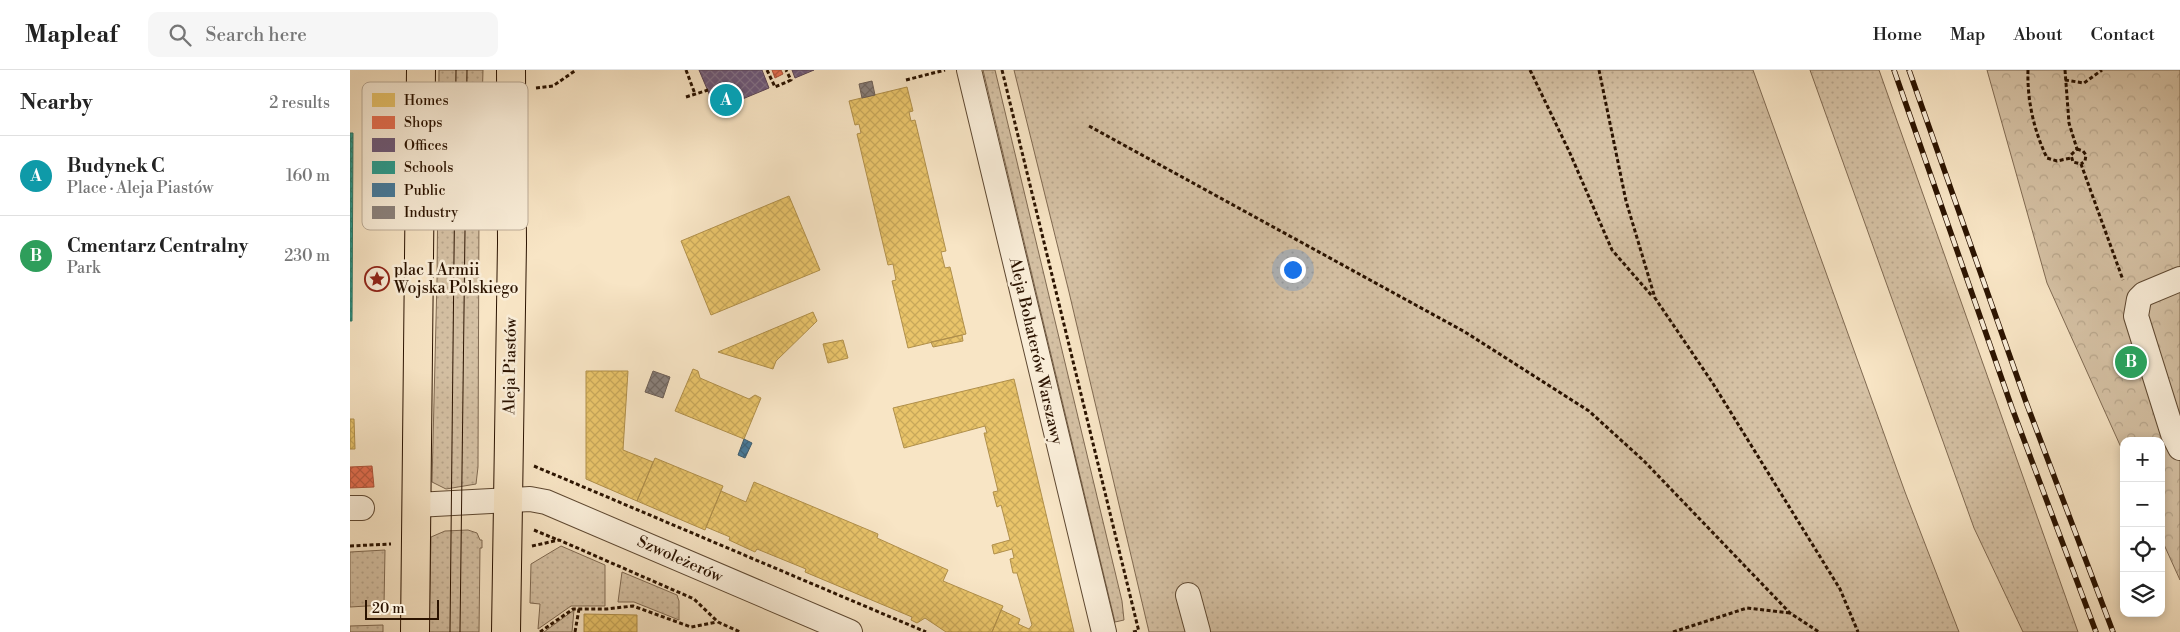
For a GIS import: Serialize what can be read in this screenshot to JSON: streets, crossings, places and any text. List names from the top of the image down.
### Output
{
  "streets": {
    "main road": ["Aleja Piastów"],
    "street": ["Aleja Bohaterów Warszawy", "Szwoleżerów"]
  },
  "crossings": [
    ["Aleja Piastów", "Szwoleżerów"]
  ],
  "places": {
    "place": ["plac I Armii Wojska Polskiego"]
  },
  "legend": [
    "Homes",
    "Shops",
    "Offices",
    "Schools",
    "Public",
    "Industry"
  ],
  "scale_bar": "20 m",
  "page": {
    "header": "Mapleaf",
    "search": "Search here",
    "nav": [
      "Home",
      "Map",
      "About",
      "Contact"
    ],
    "heading": ["Nearby", "2 results"],
    "pins": ["A", "B"],
    "list": [
      {
        "mark": "A",
        "name": "Budynek C",
        "note": "Place · Aleja Piastów",
        "value": "160 m"
      },
      {
        "mark": "B",
        "name": "Cmentarz Centralny",
        "note": "Park",
        "value": "230 m"
      }
    ],
    "map_buttons": ["+", "−"],
    "scale": "20 m"
  }
}
